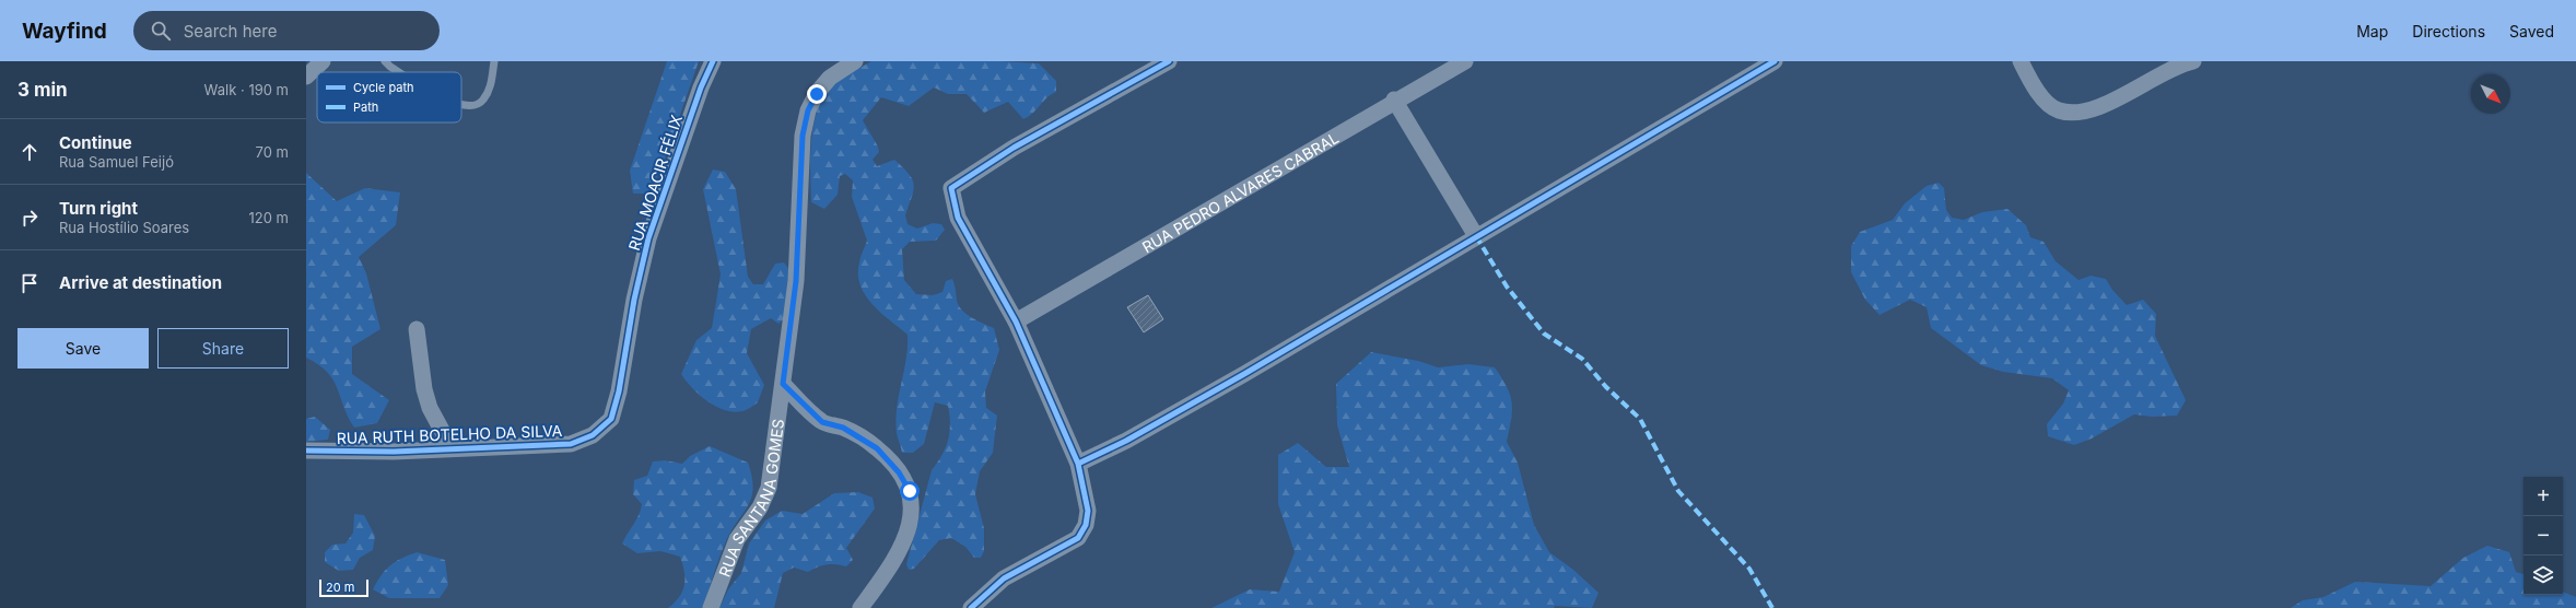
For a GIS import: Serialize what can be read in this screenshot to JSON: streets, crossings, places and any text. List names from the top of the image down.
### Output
{
  "streets": {
    "street": [
      "RUA MOACIR FÉLIX",
      "RUA PEDRO ALVARES CABRAL",
      "RUA RUTH BOTELHO DA SILVA",
      "RUA SANTANA GOMES"
    ]
  },
  "crossings": [
    ["RUA MOACIR FÉLIX", "RUA RUTH BOTELHO DA SILVA"]
  ],
  "legend": ["Cycle path", "Path"],
  "scale_bar": "20 m",
  "north": "bottom right",
  "page": {
    "header": "Wayfind",
    "search": "Search here",
    "nav": ["Map", "Directions", "Saved"],
    "heading": ["3 min", "Walk · 190 m"],
    "list": [
      ["Continue", "Rua Samuel Feijó", "70 m"],
      ["Turn right", "Rua Hostílio Soares", "120 m"],
      "Arrive at destination"
    ],
    "buttons": ["Save", "Share"],
    "map_buttons": ["+", "−"],
    "scale": "20 m"
  }
}
